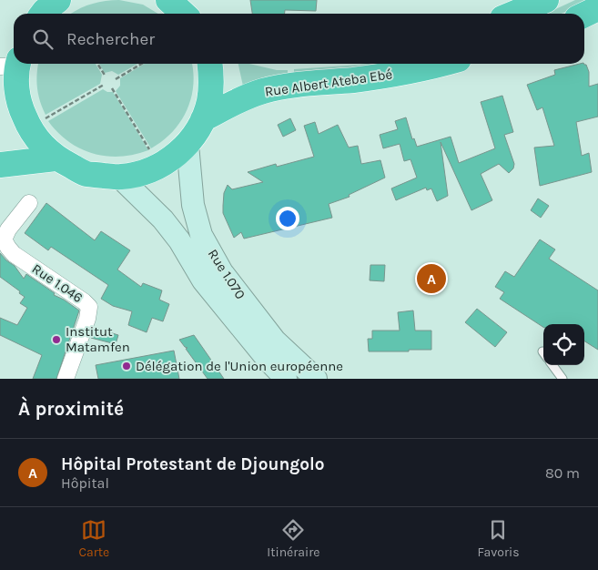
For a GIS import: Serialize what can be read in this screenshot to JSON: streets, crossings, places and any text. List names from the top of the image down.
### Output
{
  "streets": {
    "highway": ["Rue Albert Ateba Ebé"],
    "main road": ["Rue 1.070"],
    "street": ["Rue 1.046"]
  },
  "places": ["Institut Matamfen", "Délégation de l'Union européenne"],
  "page": {
    "search": "Rechercher",
    "pins": "A",
    "heading": "À proximité",
    "list": [
      {
        "mark": "A",
        "name": "Hôpital Protestant de Djoungolo",
        "note": "Hôpital",
        "value": "80 m"
      }
    ],
    "nav": ["Carte", "Itinéraire", "Favoris"]
  }
}
